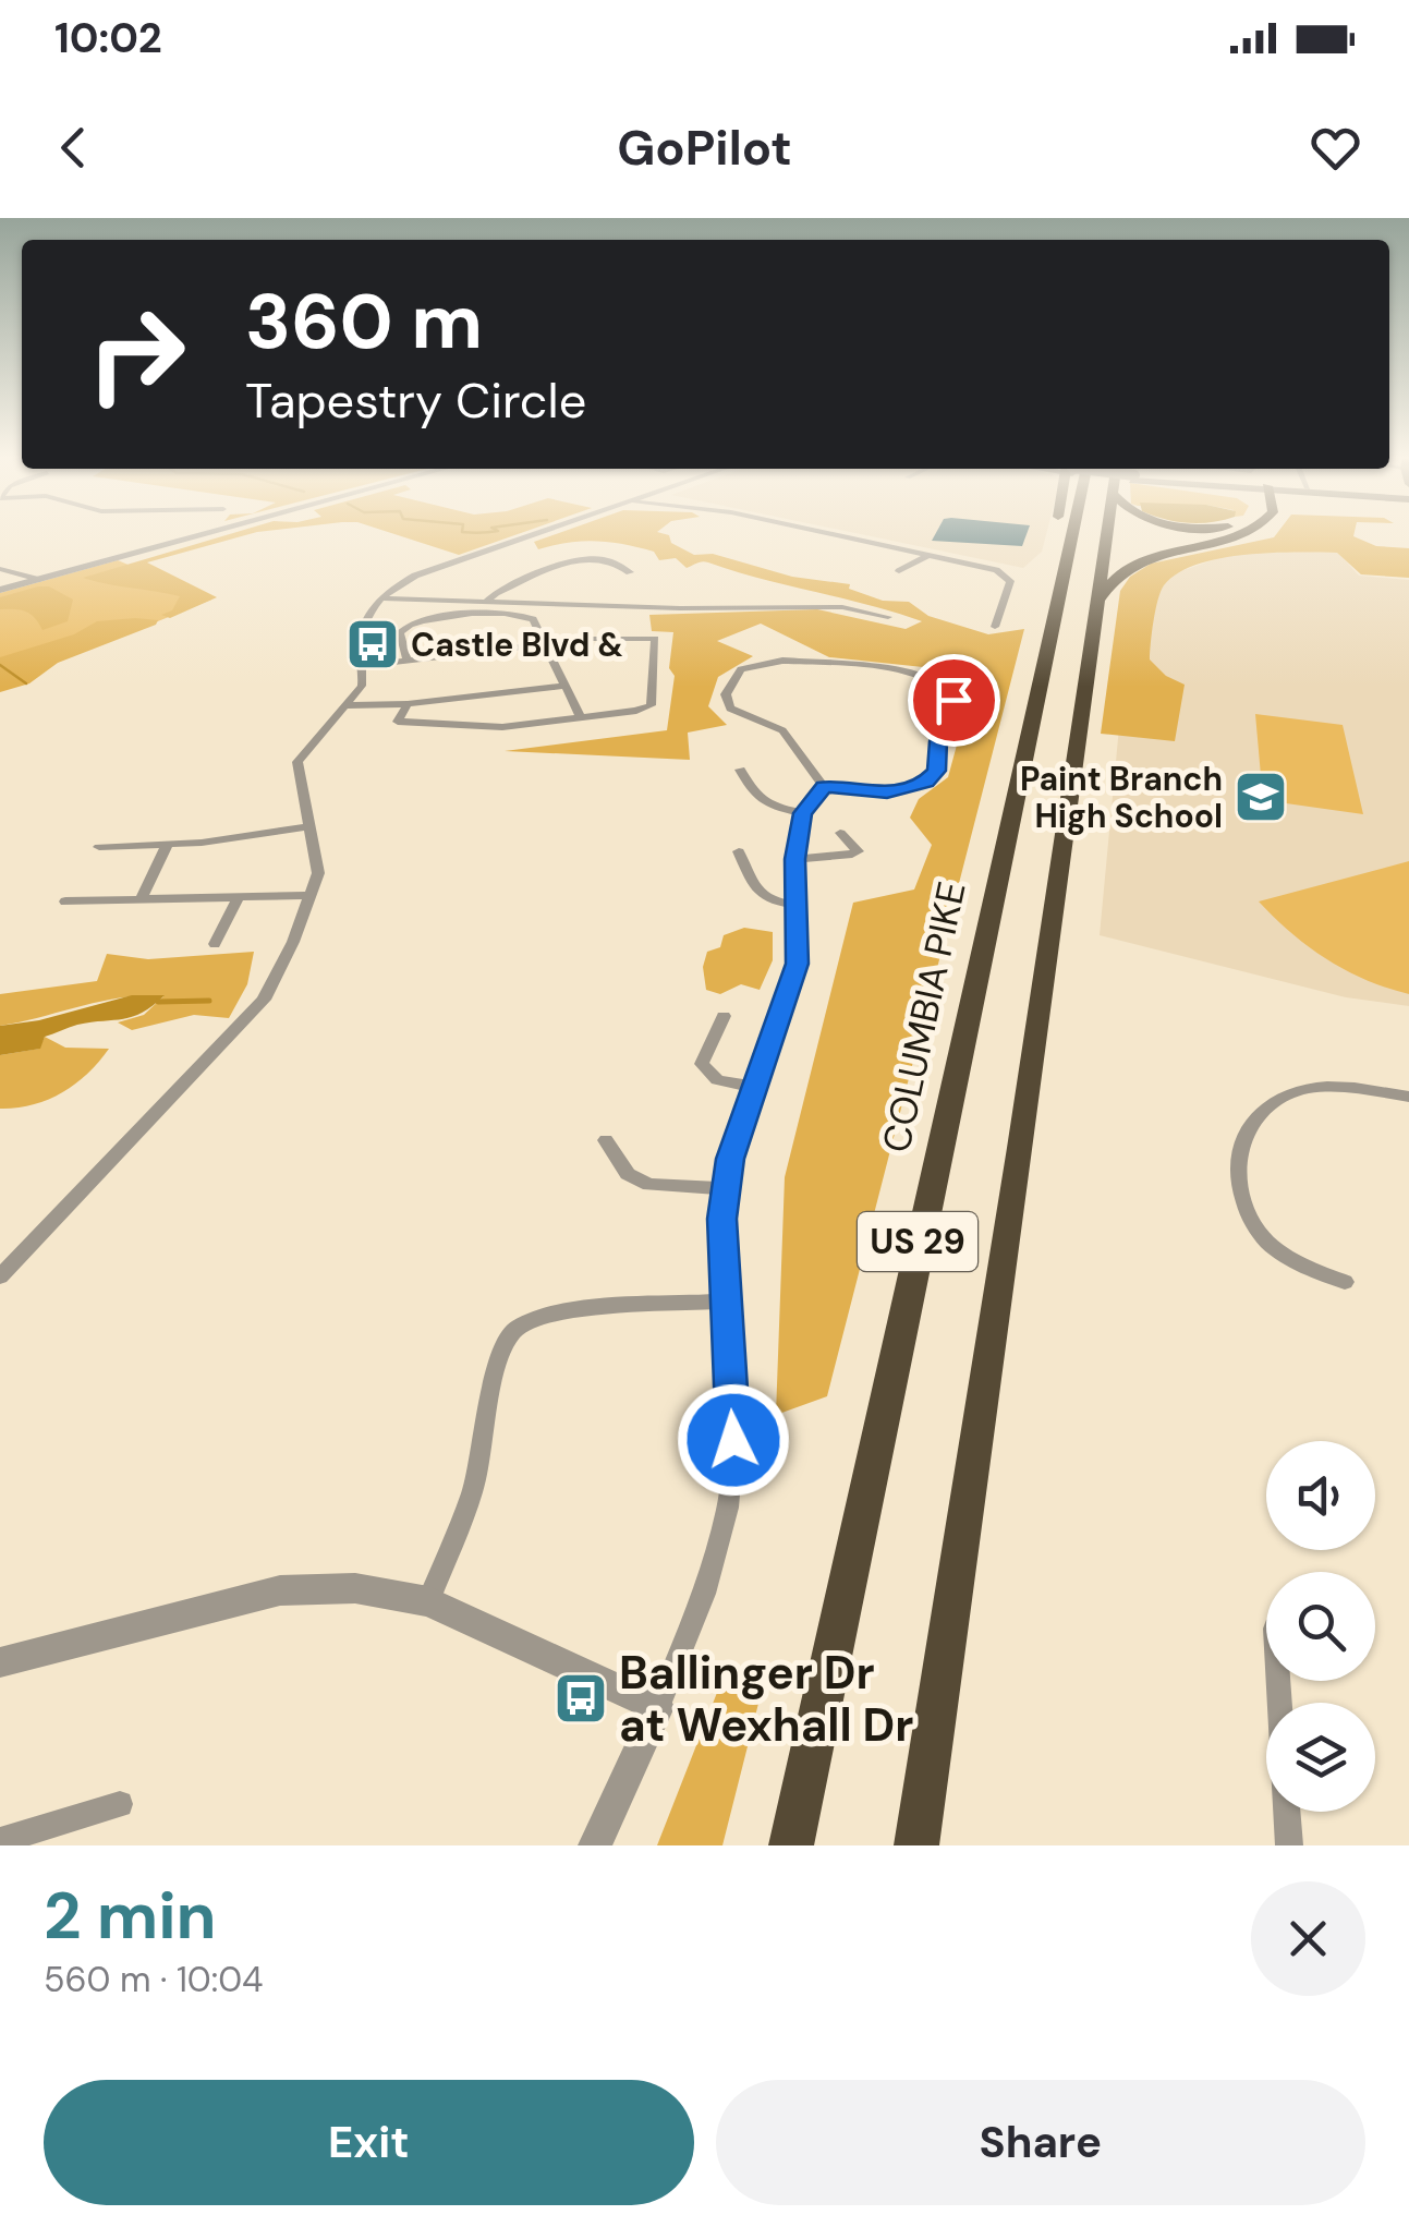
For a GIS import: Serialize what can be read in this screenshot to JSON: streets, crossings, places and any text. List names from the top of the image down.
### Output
{
  "streets": {
    "highway": ["COLUMBIA PIKE", "US 29"]
  },
  "places": {
    "bus stop": ["Castle Blvd &", "Ballinger Dr at Wexhall Dr"],
    "school or university": ["Paint Branch High School"]
  },
  "page": {
    "status": "10:02",
    "header": "GoPilot",
    "turn": ["360 m", "Tapestry Circle"],
    "heading": ["2 min", "560 m · 10:04"],
    "buttons": ["Exit", "Share"]
  }
}
